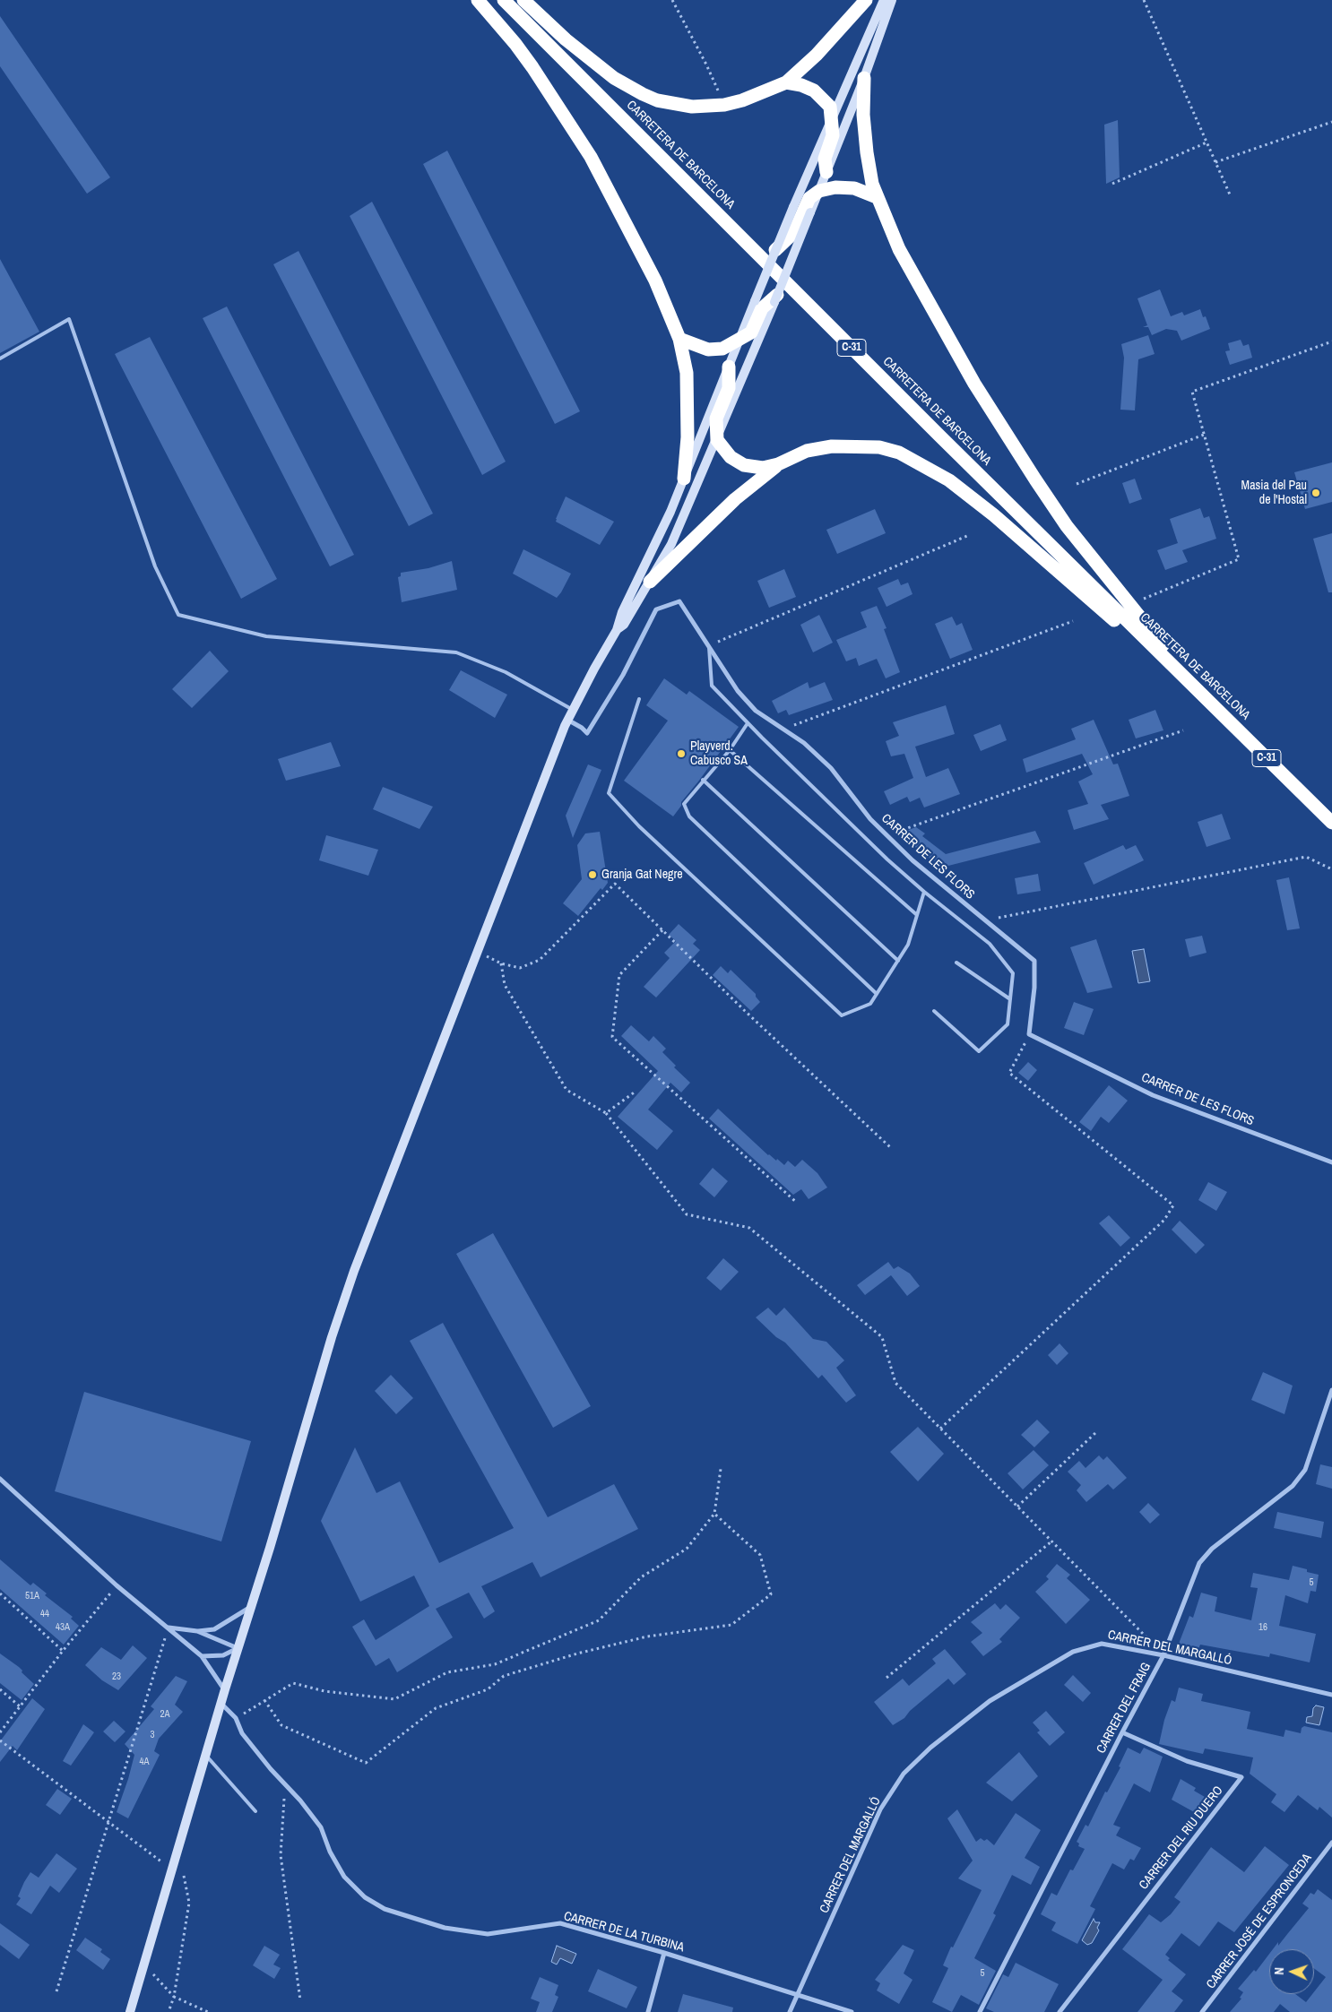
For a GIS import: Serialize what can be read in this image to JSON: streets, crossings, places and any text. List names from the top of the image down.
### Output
{
  "streets": {
    "highway": ["CARRETERA DE BARCELONA", "C-31"],
    "street": [
      "CARRER DE LES FLORS",
      "CARRER DEL MARGALLÓ",
      "CARRER DEL FRAIG",
      "CARRER DEL RIU DUERO",
      "CARRER JOSÉ DE ESPRONCEDA",
      "CARRER DE LA TURBINA"
    ]
  },
  "crossings": [
    ["CARRER DEL MARGALLÓ", "CARRER DEL FRAIG"],
    ["CARRER DEL MARGALLÓ", "CARRER DE LA TURBINA"],
    ["CARRER DEL FRAIG", "CARRER DEL RIU DUERO"]
  ],
  "places": ["Masia del Pau de l'Hostal", "Playverd. Cabusco SA", "Granja Gat Negre"],
  "house_numbers": [
    "5",
    "51A",
    "44",
    "43A",
    "16",
    "23",
    "2A",
    "3",
    "4A",
    "5"
  ],
  "north": "left"
}
